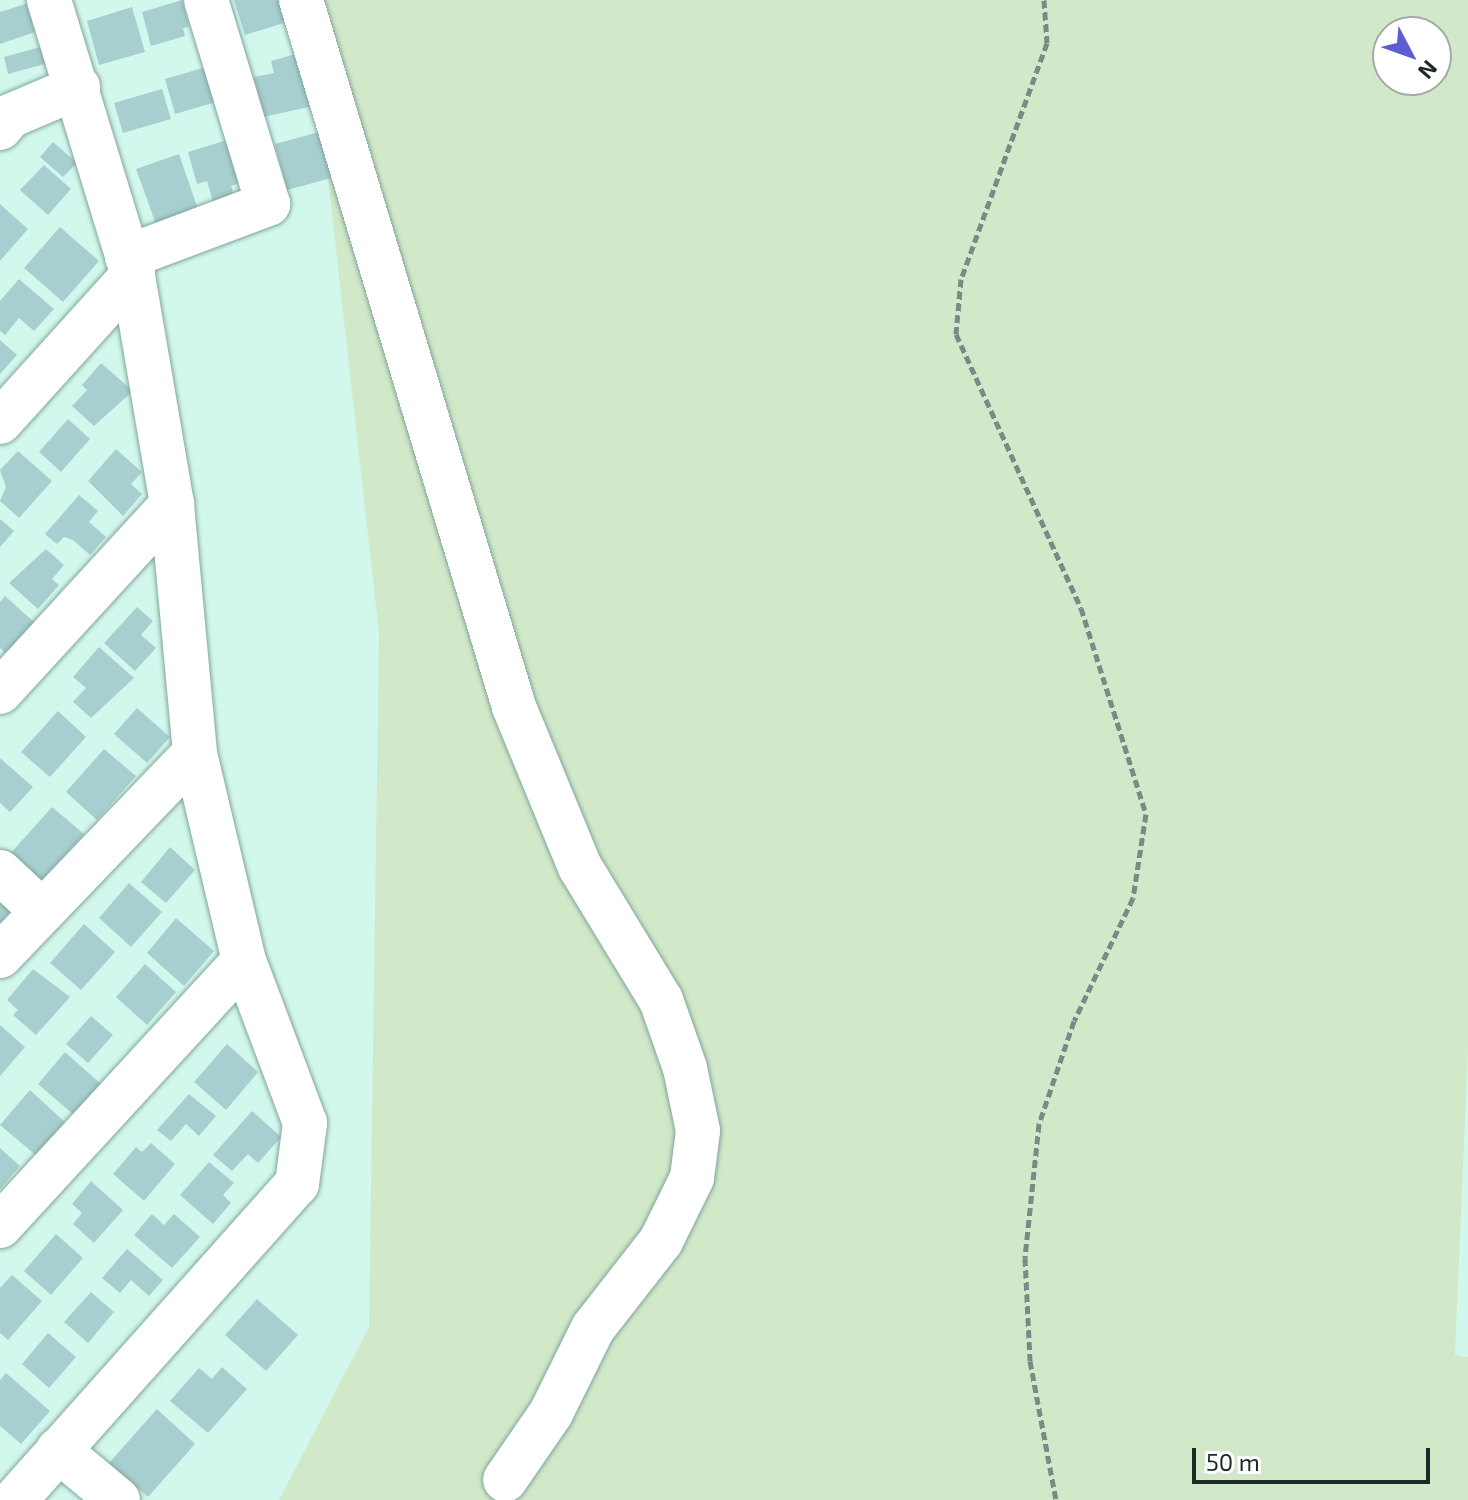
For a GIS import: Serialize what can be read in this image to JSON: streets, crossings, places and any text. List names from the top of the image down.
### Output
{
  "scale_bar": "50 m",
  "north": "bottom right"
}
